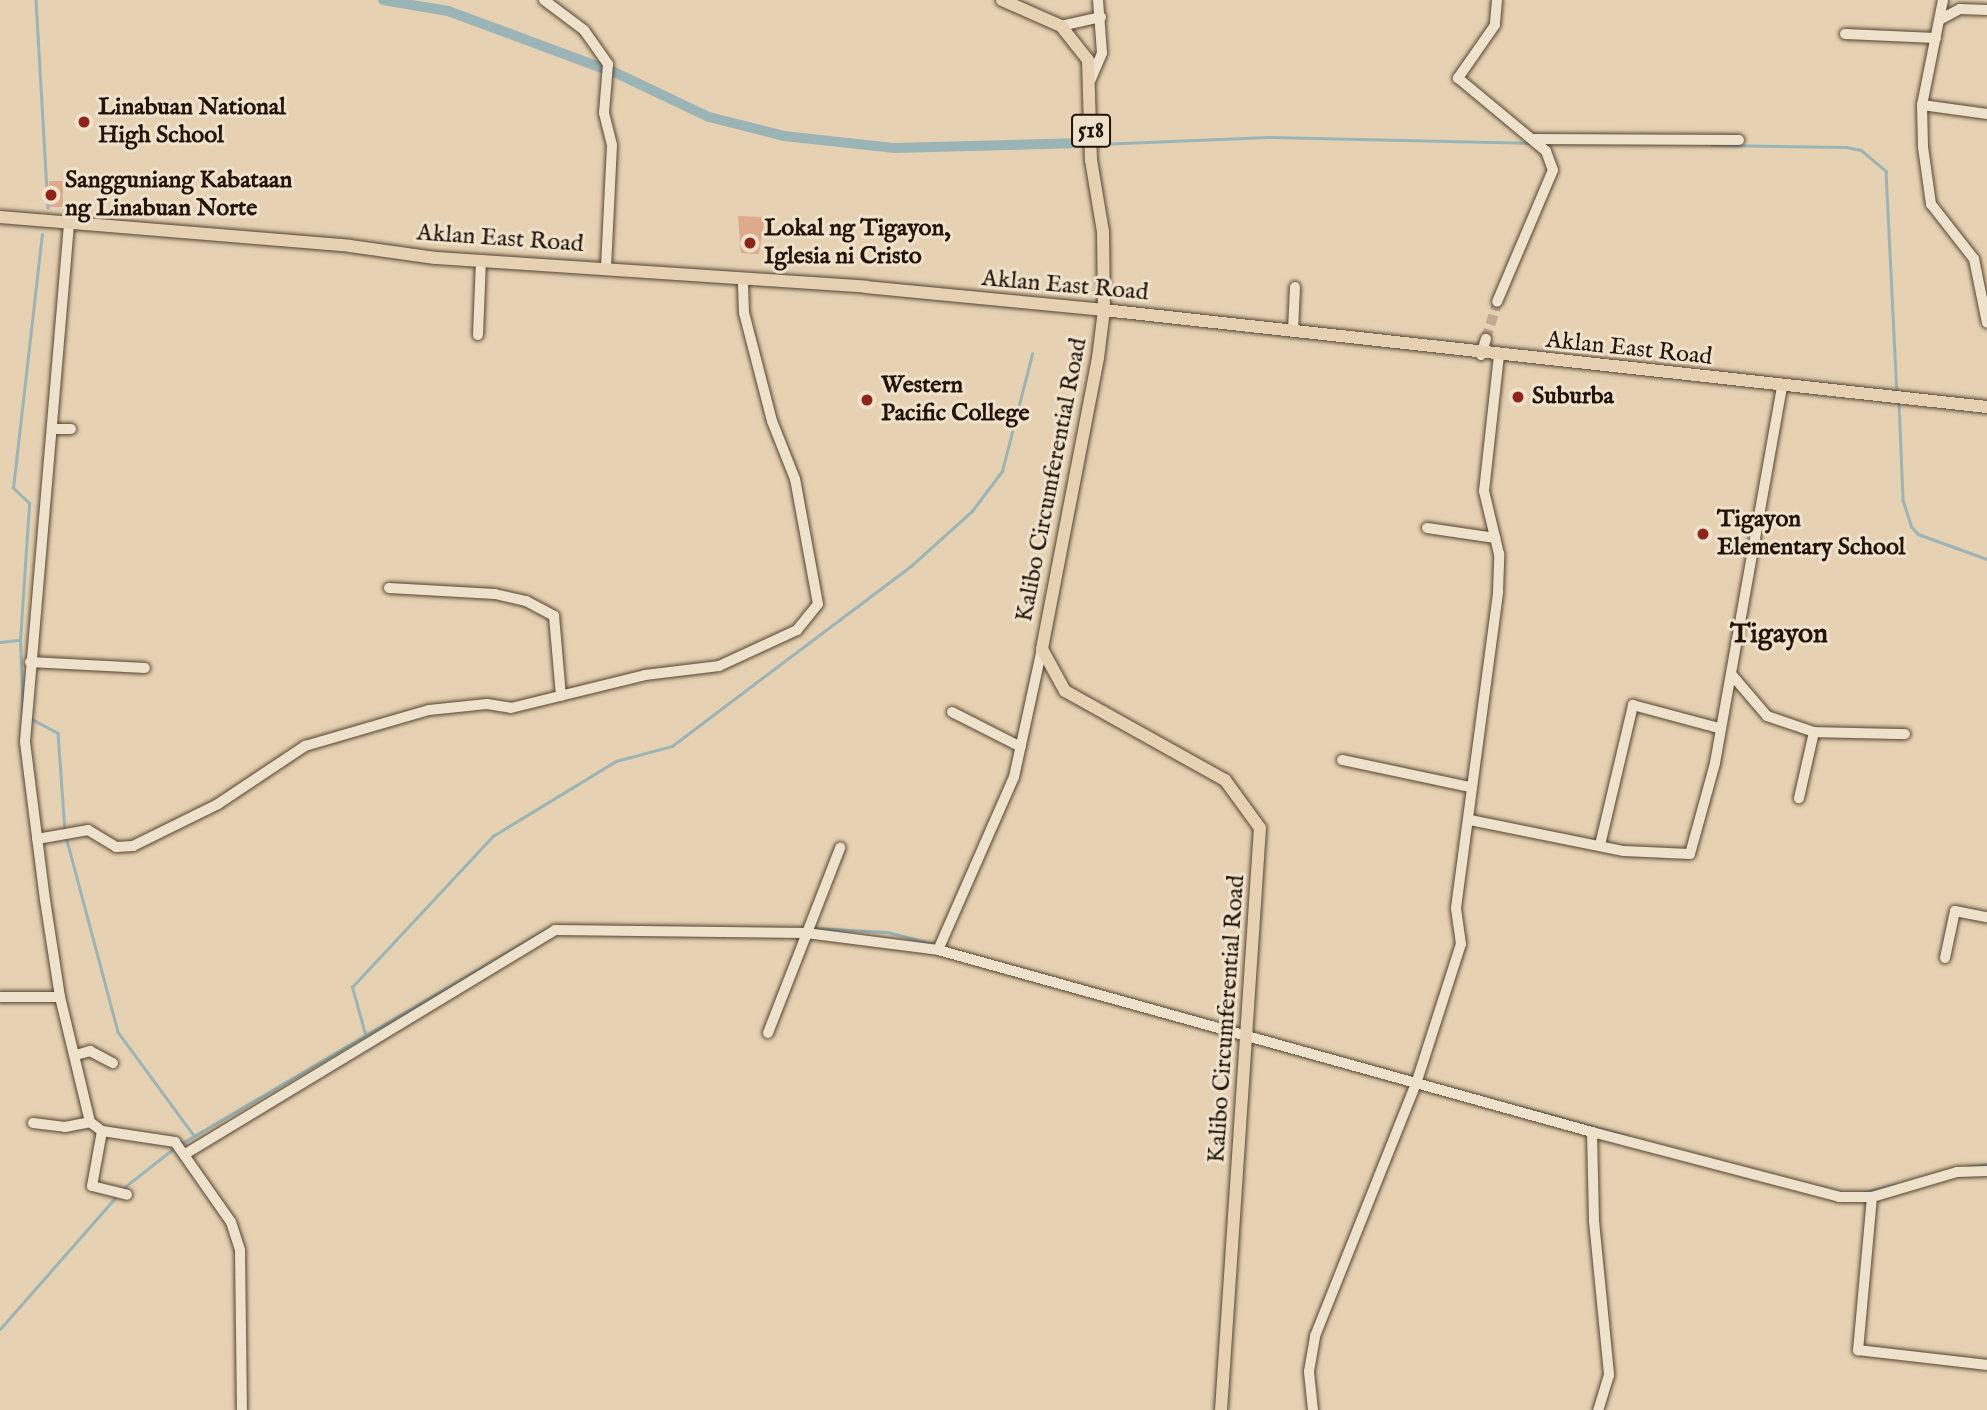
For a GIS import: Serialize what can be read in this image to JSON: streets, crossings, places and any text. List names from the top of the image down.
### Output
{
  "streets": {
    "main road": ["518", "Aklan East Road", "Kalibo Circumferential Road"]
  },
  "crossings": [
    ["Aklan East Road", "Kalibo Circumferential Road"]
  ],
  "districts": ["Tigayon"],
  "places": [
    "Linabuan National High School",
    "Sangguniang Kabataan ng Linabuan Norte",
    "Lokal ng Tigayon, Iglesia ni Cristo",
    "Suburba",
    "Western Pacific College",
    "Tigayon Elementary School"
  ]
}
